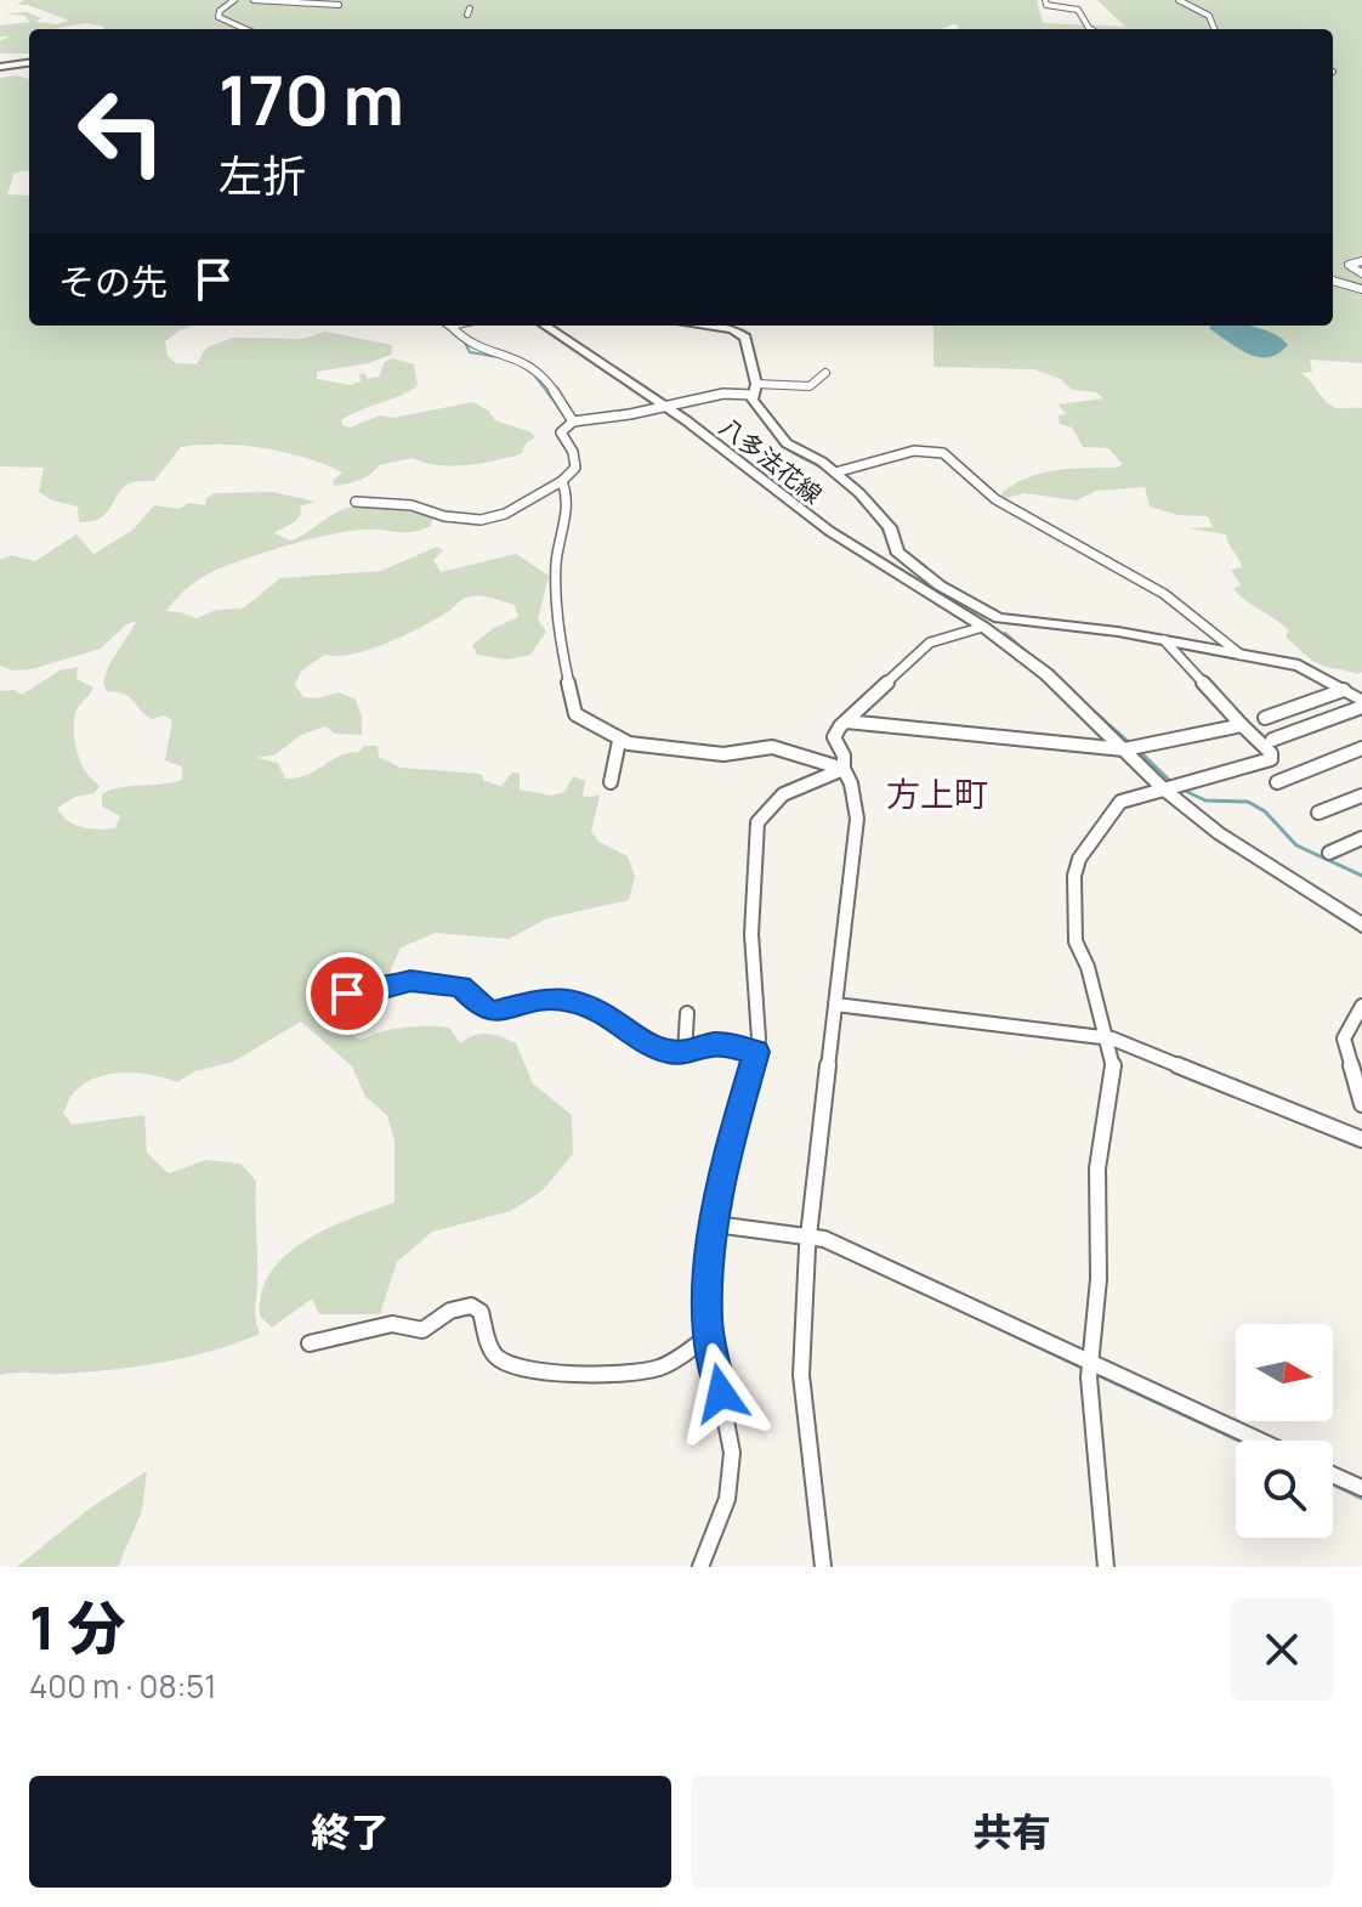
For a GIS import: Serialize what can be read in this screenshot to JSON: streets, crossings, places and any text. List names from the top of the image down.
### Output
{
  "streets": {
    "main road": ["八多法花線"]
  },
  "districts": ["方上町"],
  "north": "right",
  "page": {
    "turn": ["170 m", "左折"],
    "then": "その先",
    "heading": ["1 分", "400 m · 08:51"],
    "buttons": ["終了", "共有"]
  }
}
